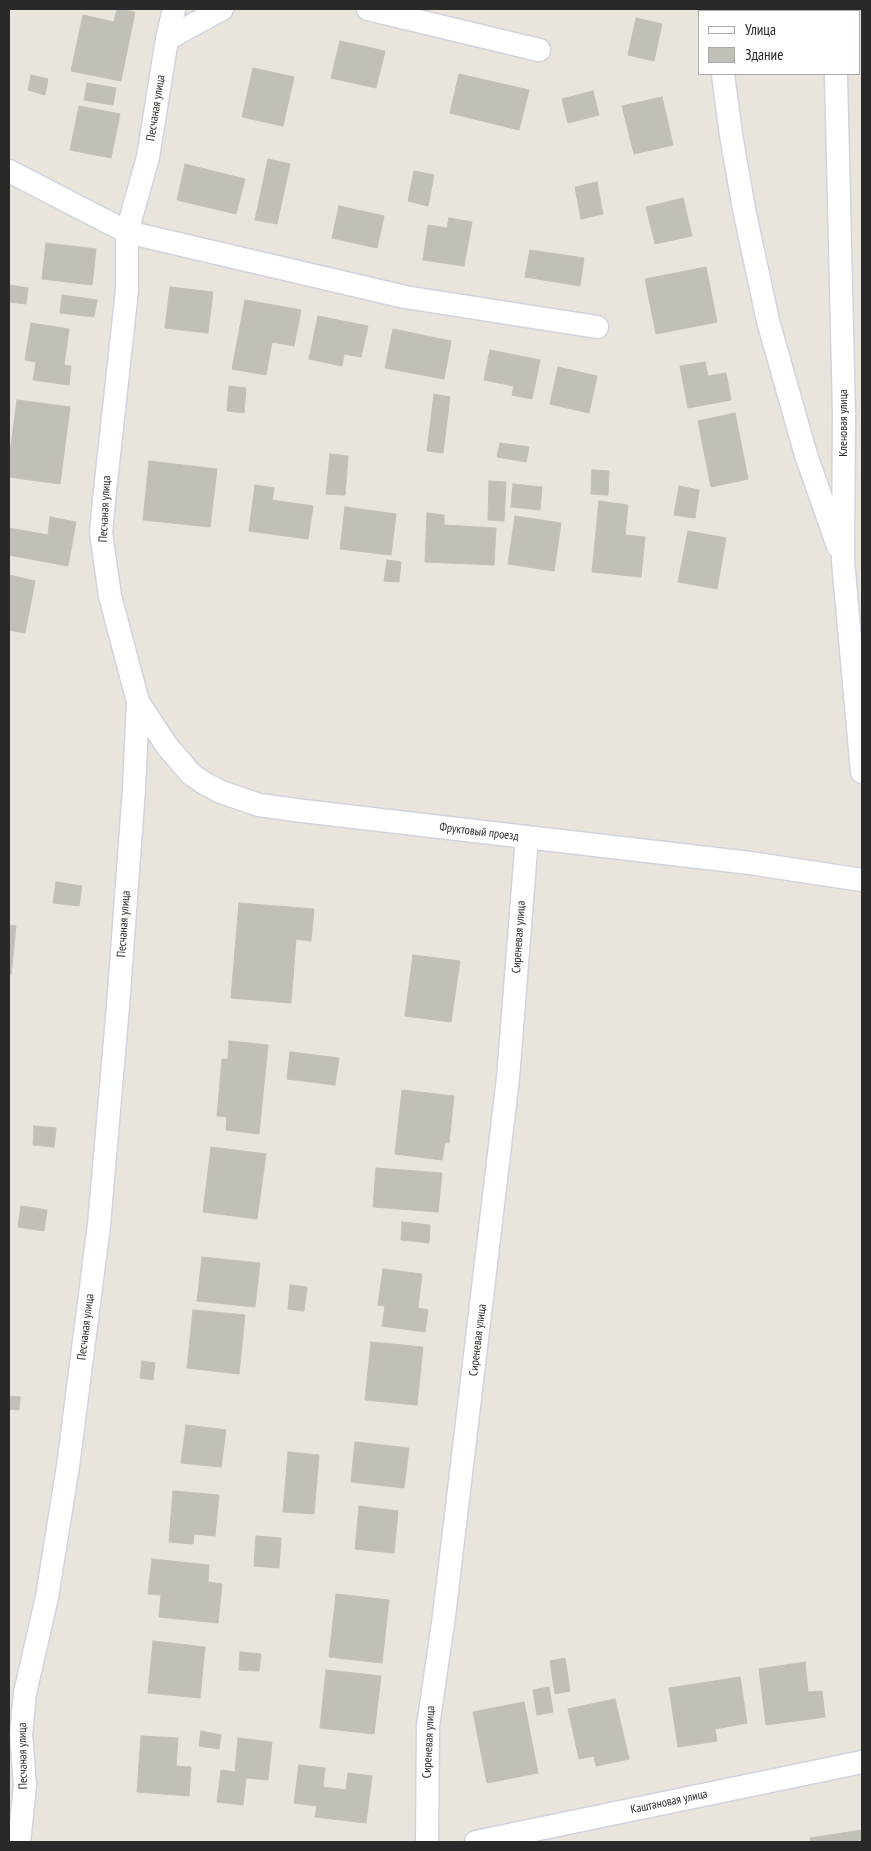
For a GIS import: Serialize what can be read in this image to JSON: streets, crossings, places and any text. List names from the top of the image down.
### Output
{
  "streets": {
    "street": [
      "Песчаная улица",
      "Кленовая улица",
      "Фруктовый проезд",
      "Сиреневая улица",
      "Каштановая улица"
    ]
  },
  "crossings": [
    ["Песчаная улица", "Фруктовый проезд"],
    ["Фруктовый проезд", "Сиреневая улица"]
  ],
  "legend": ["Улица", "Здание"]
}
